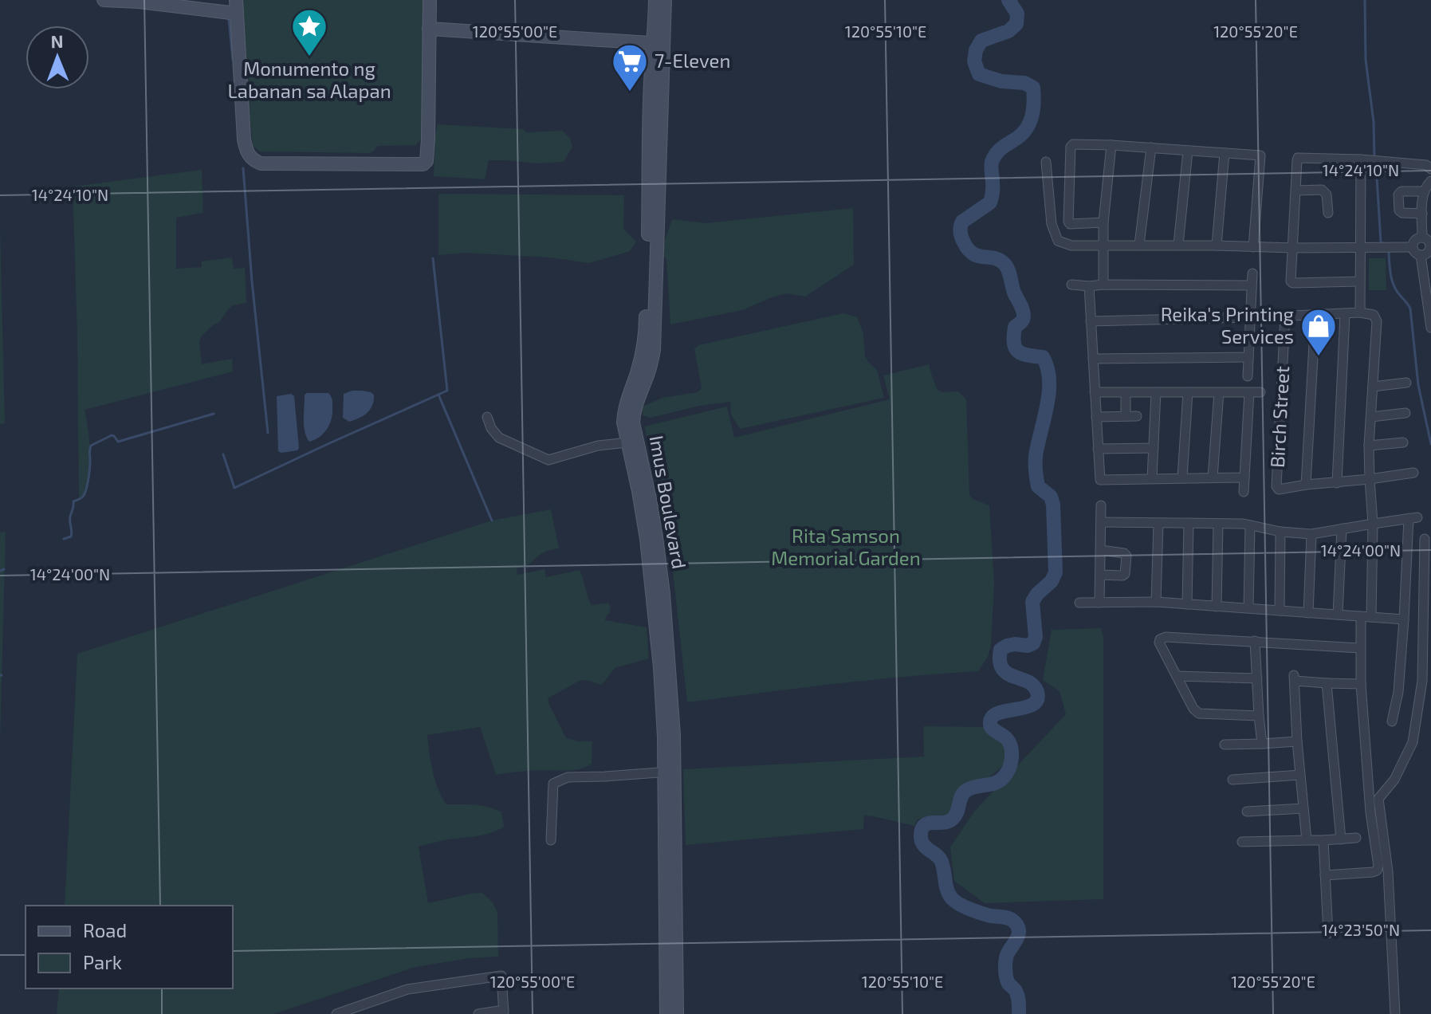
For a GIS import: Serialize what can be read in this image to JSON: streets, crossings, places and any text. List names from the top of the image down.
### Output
{
  "streets": {
    "main road": ["Imus Boulevard"],
    "street": ["Birch Street"]
  },
  "parks": ["Rita Samson Memorial Garden"],
  "places": {
    "place": ["Monumento ng Labanan sa Alapan"],
    "supermarket": ["7-Eleven"],
    "shop": ["Reika's Printing Services"]
  },
  "legend": ["Road", "Park"],
  "north": "top",
  "coordinates": [
    "120°55'00\"E",
    "120°55'10\"E",
    "120°55'20\"E",
    "14°24'10\"N",
    "14°24'00\"N",
    "14°23'50\"N"
  ]
}
